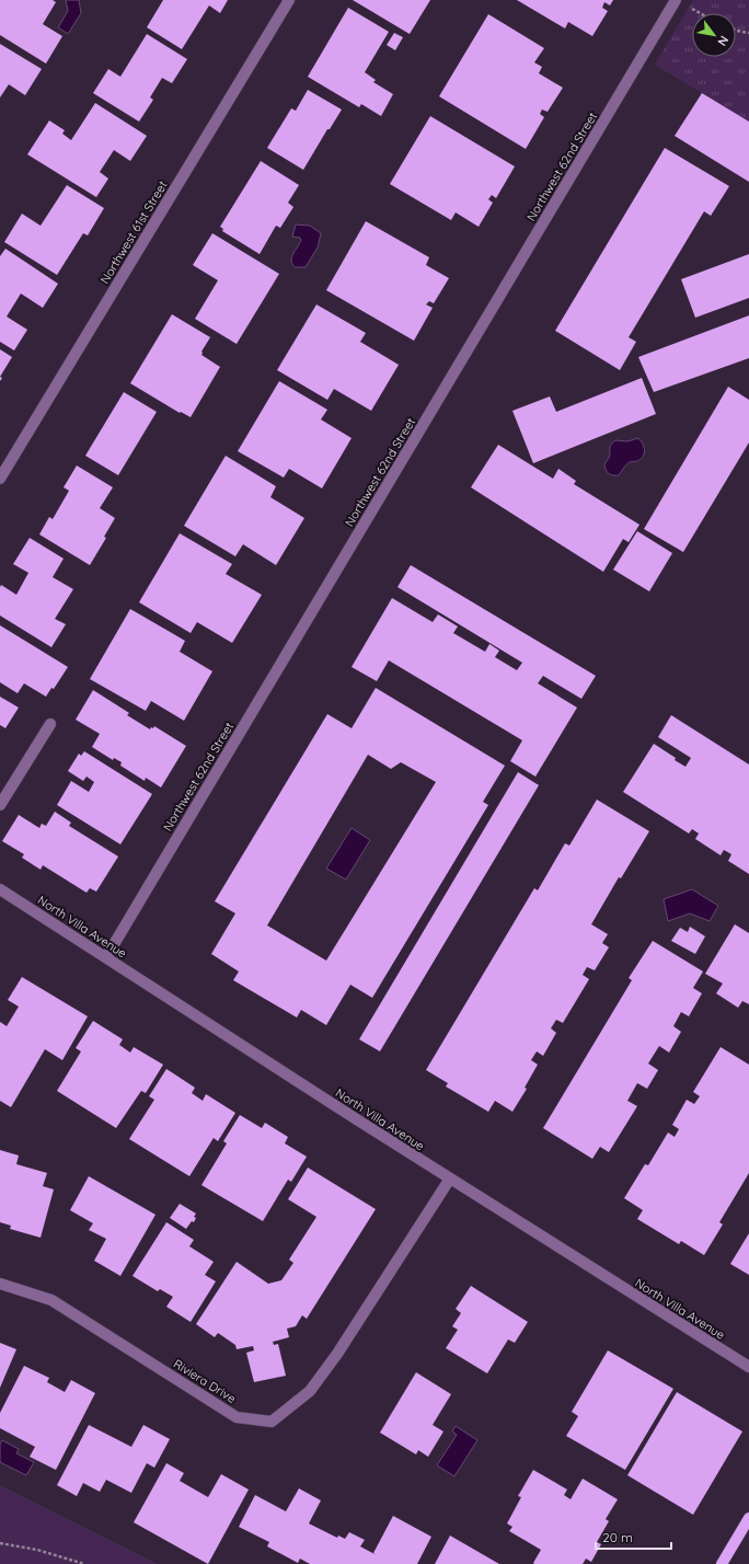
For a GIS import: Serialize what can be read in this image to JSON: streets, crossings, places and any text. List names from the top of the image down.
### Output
{
  "streets": {
    "street": [
      "Northwest 62nd Street",
      "Northwest 61st Street",
      "North Villa Avenue",
      "Riviera Drive"
    ]
  },
  "crossings": [
    ["Northwest 62nd Street", "North Villa Avenue"],
    ["North Villa Avenue", "Riviera Drive"]
  ],
  "scale_bar": "20 m",
  "north": "bottom right"
}
